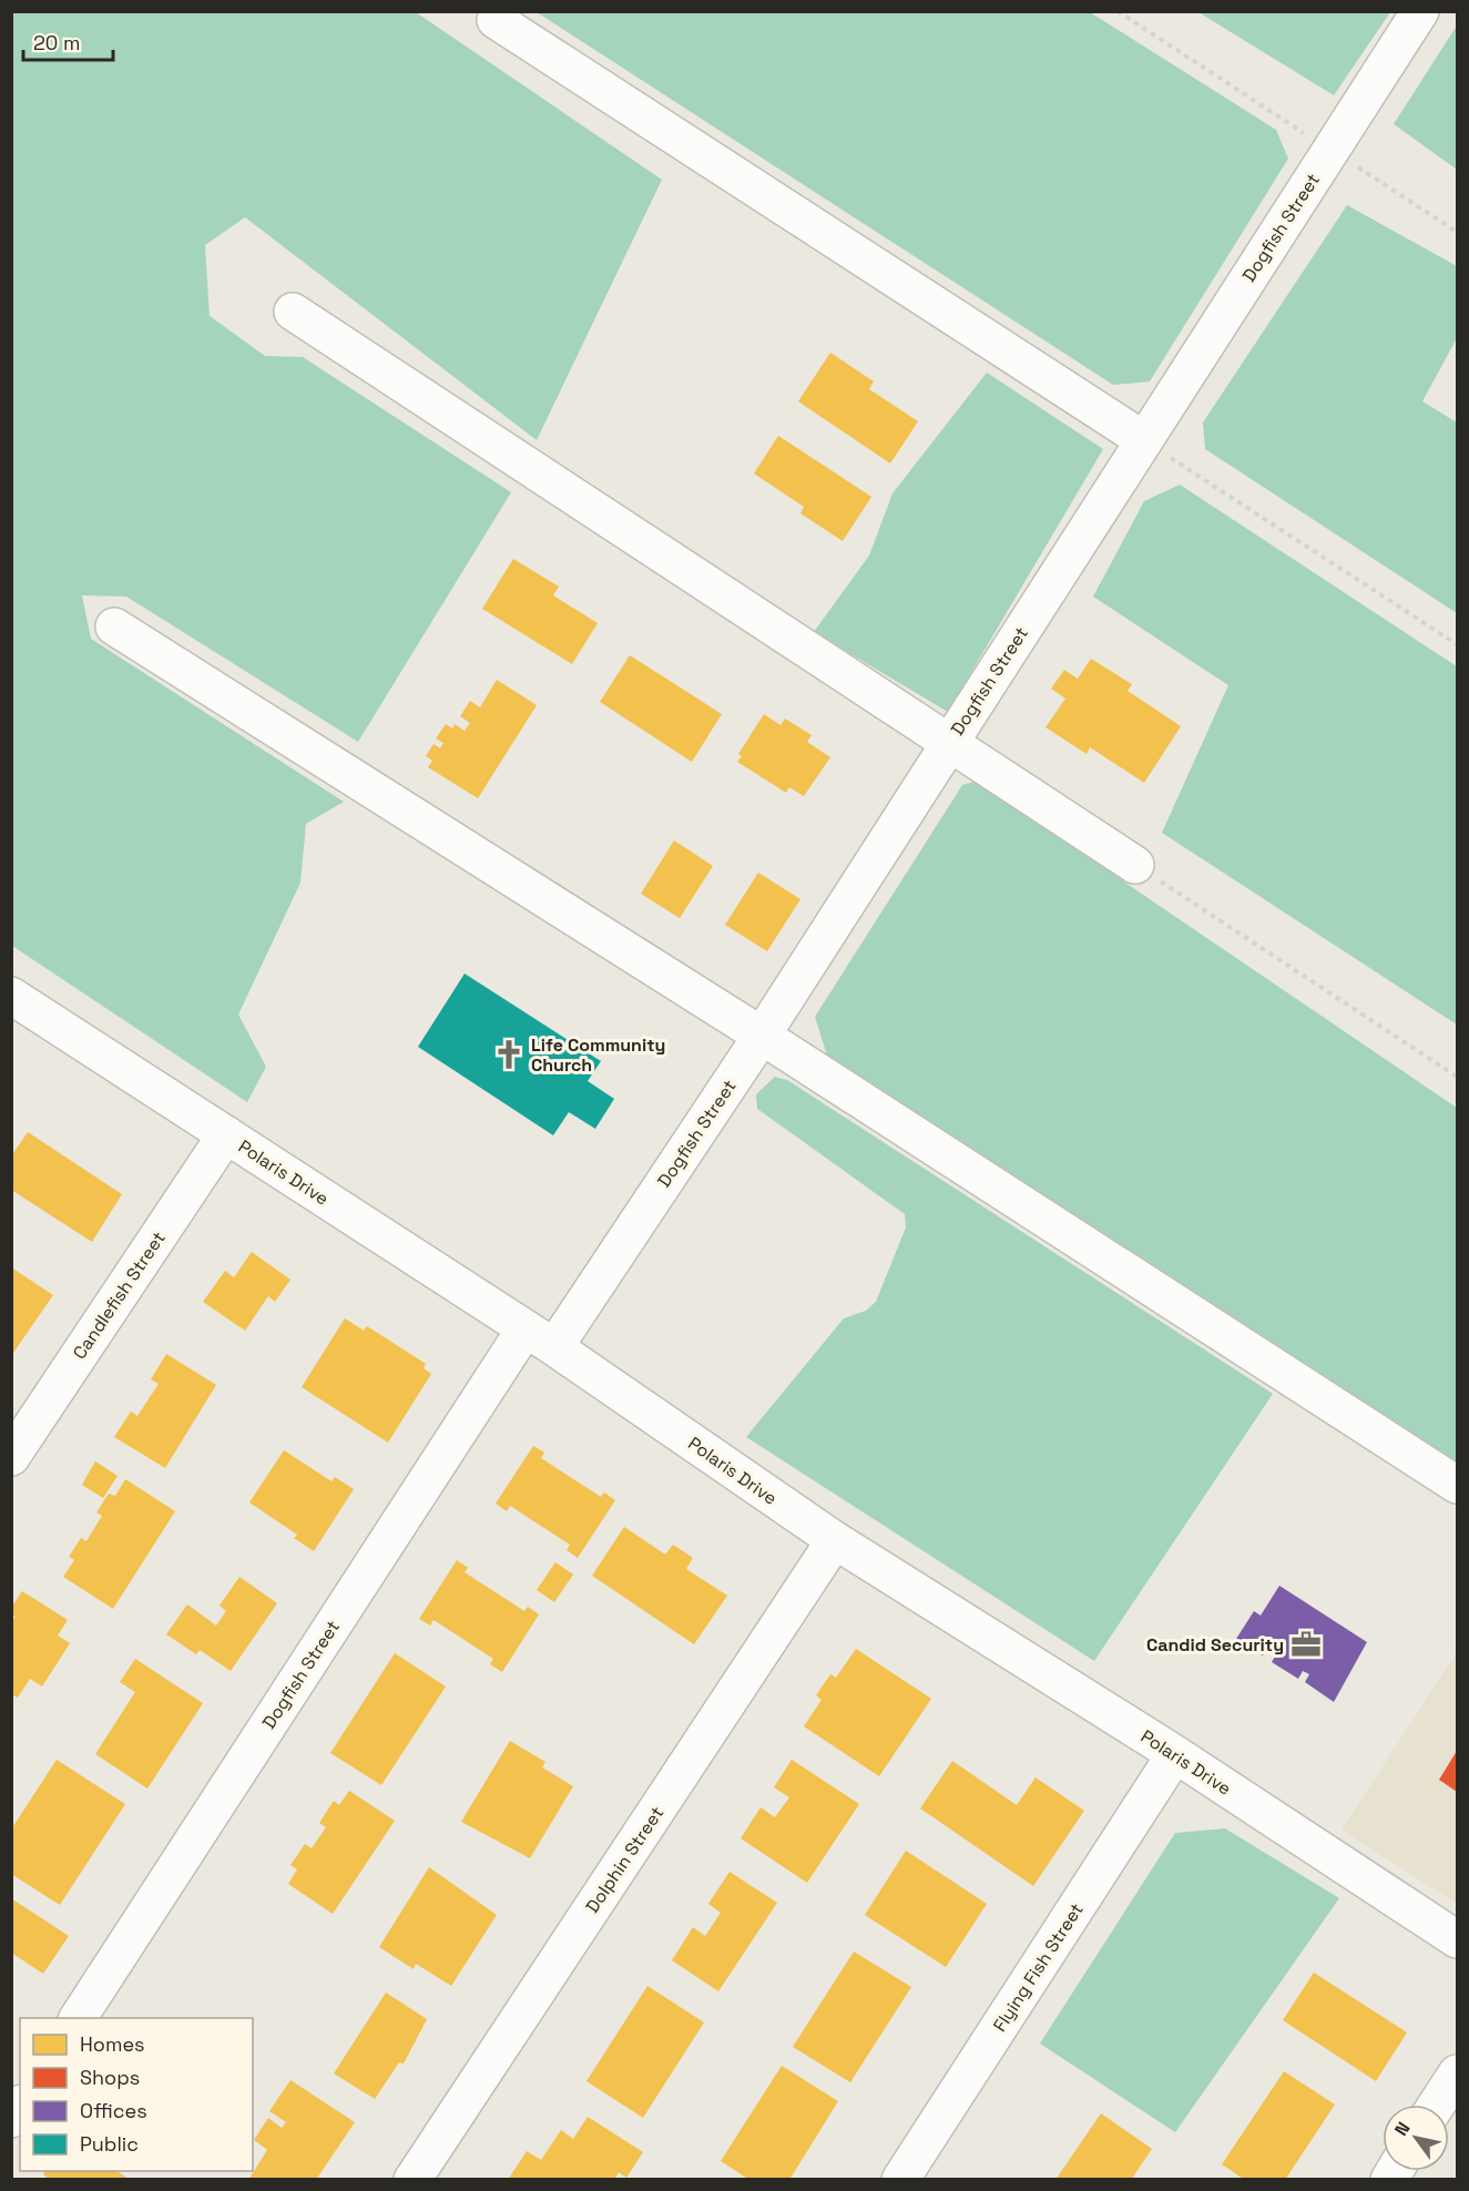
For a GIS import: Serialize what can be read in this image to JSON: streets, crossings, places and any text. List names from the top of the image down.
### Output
{
  "streets": {
    "street": [
      "Dogfish Street",
      "Polaris Drive",
      "Candlefish Street",
      "Dolphin Street",
      "Flying Fish Street"
    ]
  },
  "crossings": [
    ["Dogfish Street", "Polaris Drive"],
    ["Polaris Drive", "Candlefish Street"],
    ["Polaris Drive", "Dolphin Street"],
    ["Polaris Drive", "Flying Fish Street"]
  ],
  "places": {
    "church": ["Life Community Church"],
    "office": ["Candid Security"]
  },
  "legend": [
    "Homes",
    "Shops",
    "Offices",
    "Public"
  ],
  "scale_bar": "20 m",
  "north": "top left"
}
